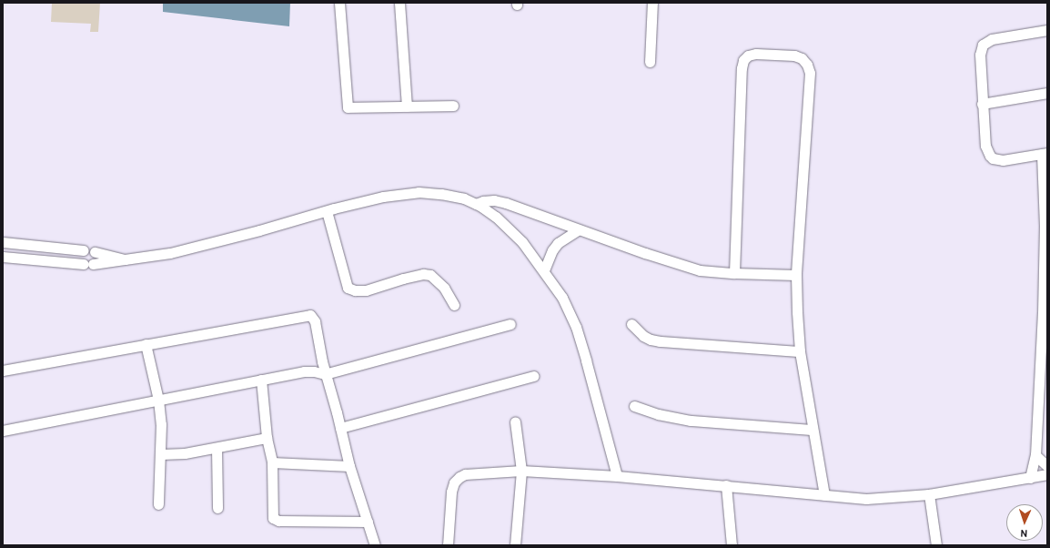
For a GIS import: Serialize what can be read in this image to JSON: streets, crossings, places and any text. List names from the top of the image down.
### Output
{
  "north": "bottom"
}
